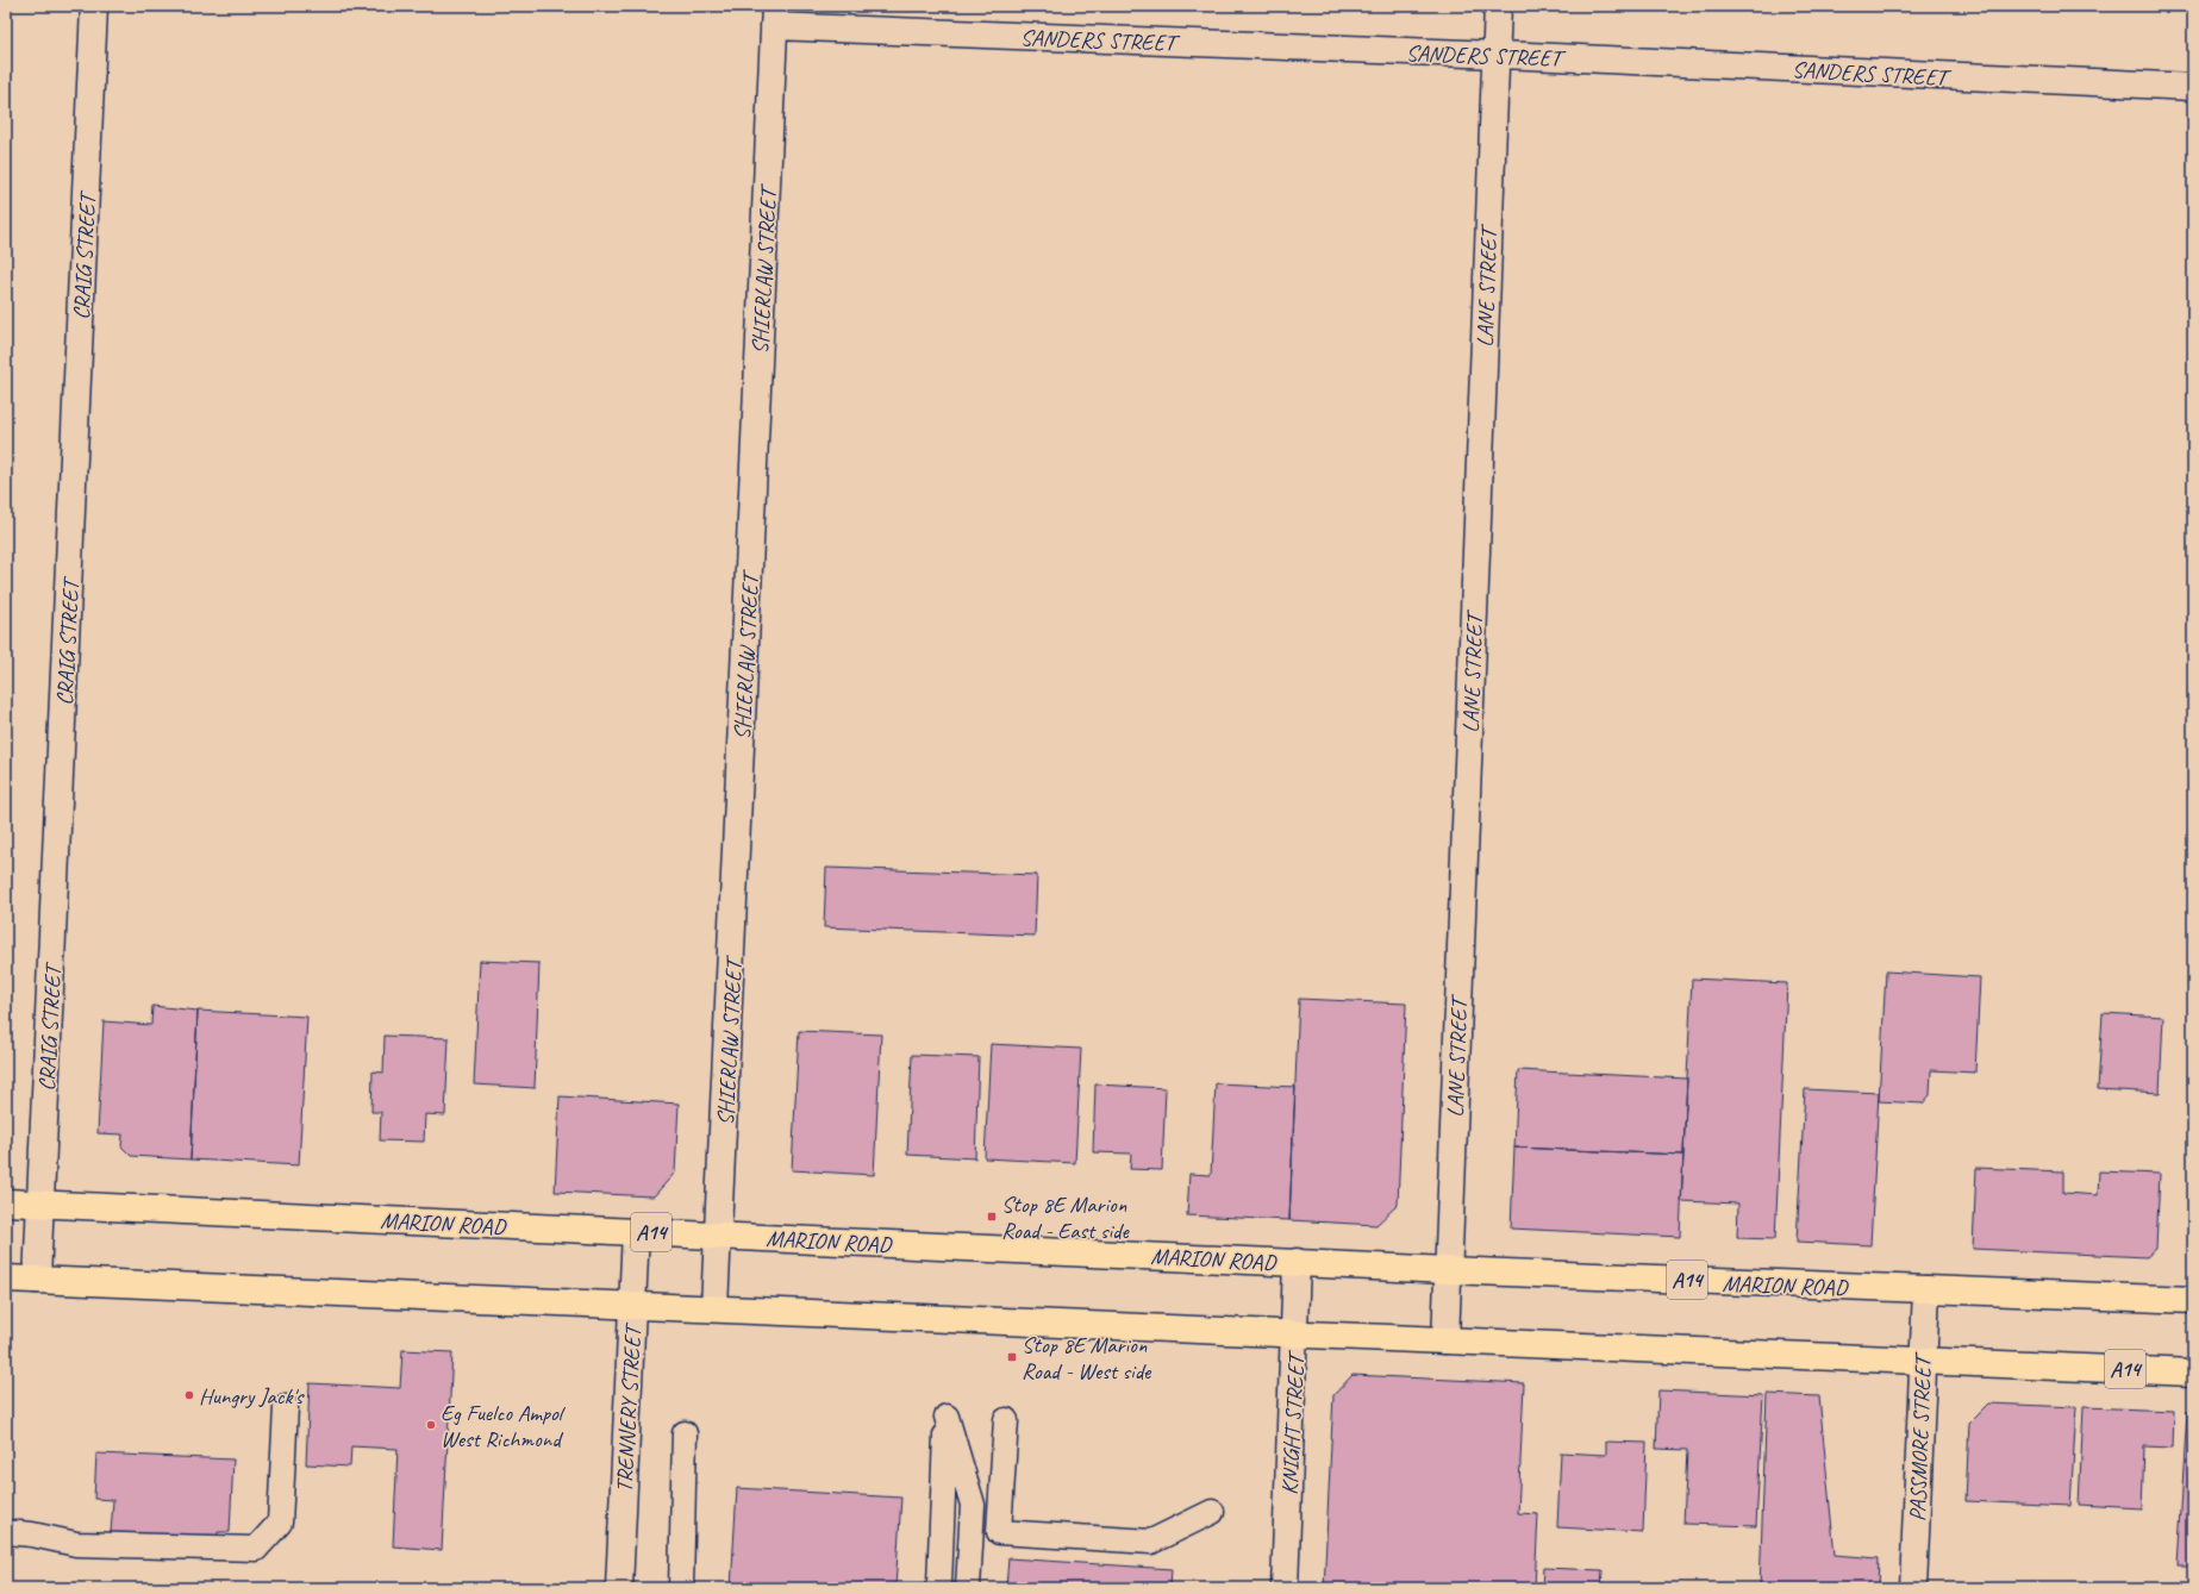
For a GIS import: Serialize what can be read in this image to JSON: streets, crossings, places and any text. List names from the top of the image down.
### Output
{
  "streets": {
    "main road": ["MARION ROAD", "A14"],
    "street": [
      "SANDERS STREET",
      "CRAIG STREET",
      "SHIERLAW STREET",
      "LANE STREET",
      "TRENNERY STREET",
      "KNIGHT STREET",
      "PASSMORE STREET"
    ]
  },
  "crossings": [
    ["SANDERS STREET", "SHIERLAW STREET"],
    ["SANDERS STREET", "LANE STREET"],
    ["CRAIG STREET", "MARION ROAD"],
    ["CRAIG STREET", "A14"],
    ["SHIERLAW STREET", "MARION ROAD"],
    ["SHIERLAW STREET", "A14"],
    ["LANE STREET", "MARION ROAD"],
    ["LANE STREET", "A14"],
    ["MARION ROAD", "TRENNERY STREET"],
    ["MARION ROAD", "KNIGHT STREET"],
    ["MARION ROAD", "PASSMORE STREET"],
    ["A14", "TRENNERY STREET"],
    ["A14", "KNIGHT STREET"],
    ["A14", "PASSMORE STREET"]
  ],
  "places": {
    "transit": ["Stop 8E Marion Road - East side", "Stop 8E Marion Road - West side"],
    "other": ["Hungry Jack's", "Eg Fuelco Ampol West Richmond"]
  }
}
